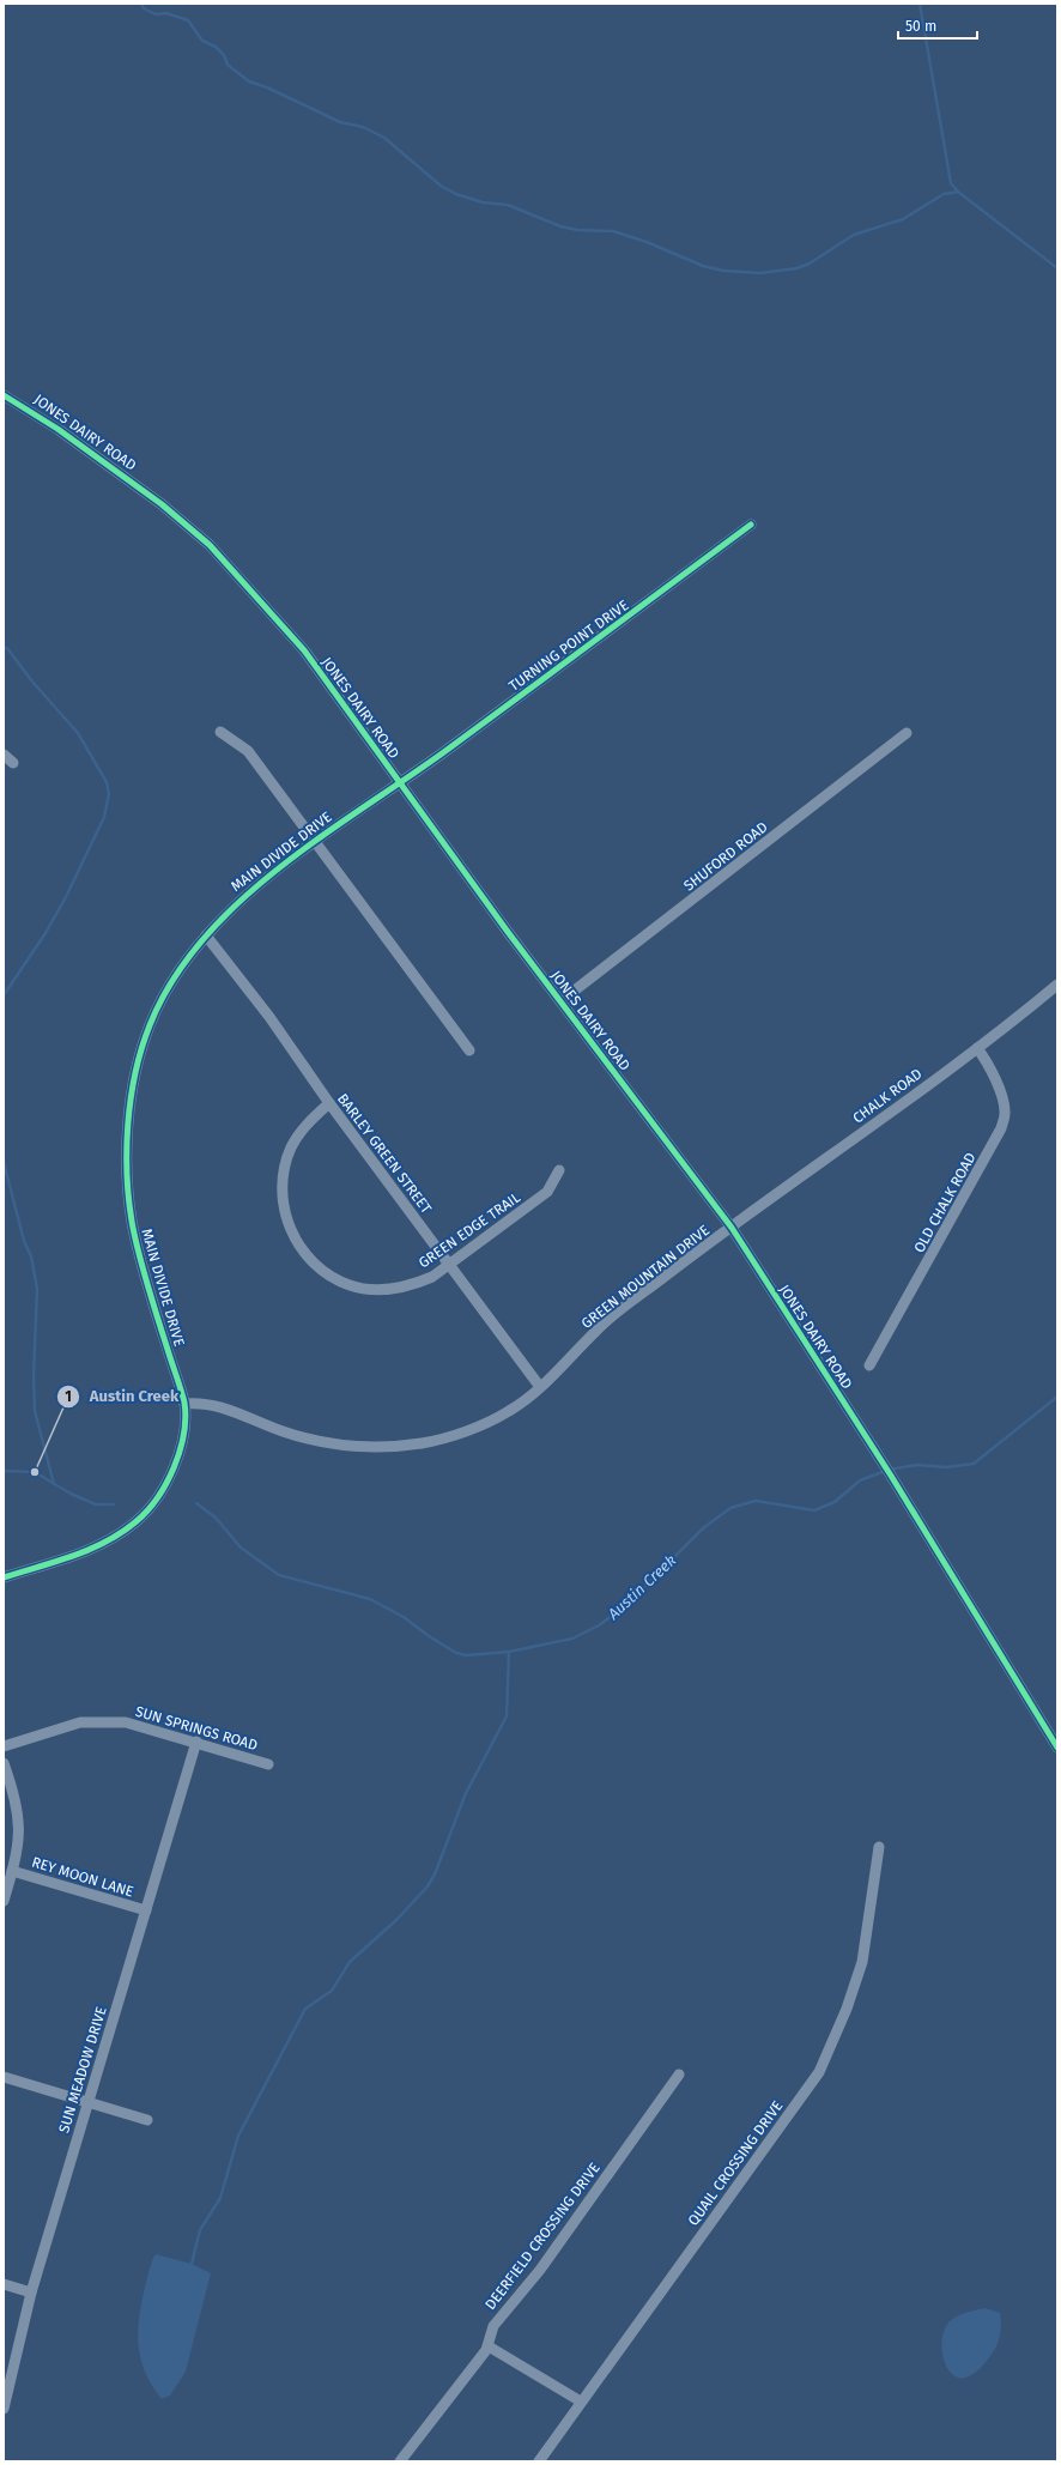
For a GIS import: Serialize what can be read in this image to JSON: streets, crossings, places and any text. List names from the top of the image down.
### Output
{
  "streets": {
    "street": [
      "JONES DAIRY ROAD",
      "TURNING POINT DRIVE",
      "MAIN DIVIDE DRIVE",
      "SHUFORD ROAD",
      "CHALK ROAD",
      "BARLEY GREEN STREET",
      "OLD CHALK ROAD",
      "GREEN EDGE TRAIL",
      "GREEN MOUNTAIN DRIVE",
      "SUN SPRINGS ROAD",
      "REY MOON LANE",
      "SUN MEADOW DRIVE",
      "QUAIL CROSSING DRIVE",
      "DEERFIELD CROSSING DRIVE"
    ]
  },
  "crossings": [
    ["JONES DAIRY ROAD", "TURNING POINT DRIVE"],
    ["JONES DAIRY ROAD", "MAIN DIVIDE DRIVE"],
    ["JONES DAIRY ROAD", "SHUFORD ROAD"],
    ["JONES DAIRY ROAD", "CHALK ROAD"],
    ["JONES DAIRY ROAD", "GREEN MOUNTAIN DRIVE"],
    ["TURNING POINT DRIVE", "MAIN DIVIDE DRIVE"],
    ["MAIN DIVIDE DRIVE", "BARLEY GREEN STREET"],
    ["MAIN DIVIDE DRIVE", "GREEN MOUNTAIN DRIVE"],
    ["CHALK ROAD", "OLD CHALK ROAD"],
    ["CHALK ROAD", "GREEN MOUNTAIN DRIVE"],
    ["BARLEY GREEN STREET", "GREEN EDGE TRAIL"],
    ["BARLEY GREEN STREET", "GREEN MOUNTAIN DRIVE"],
    ["SUN SPRINGS ROAD", "SUN MEADOW DRIVE"],
    ["REY MOON LANE", "SUN MEADOW DRIVE"]
  ],
  "water": ["Austin Creek"],
  "places": ["Austin Creek"],
  "scale_bar": "50 m"
}
